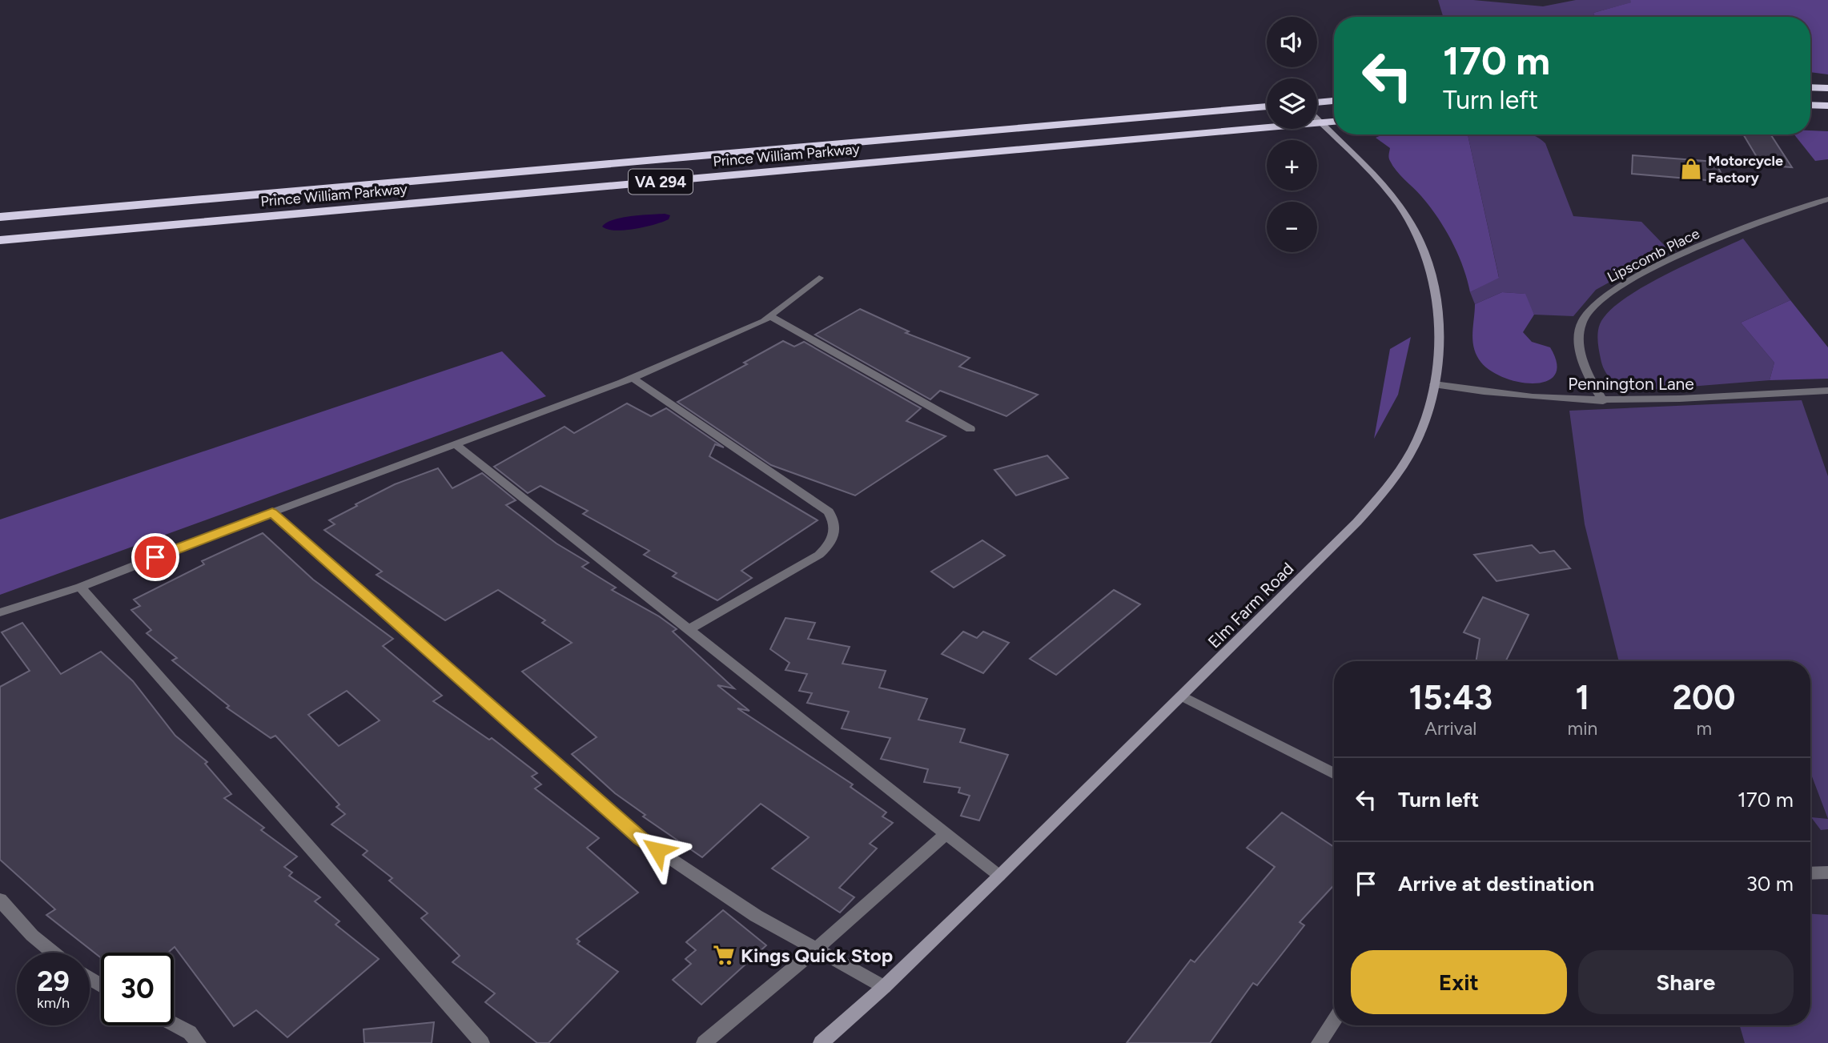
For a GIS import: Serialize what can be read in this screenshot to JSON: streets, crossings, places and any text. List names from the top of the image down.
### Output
{
  "streets": {
    "highway": ["Prince William Parkway", "VA 294"],
    "street": ["Lipscomb Place", "Pennington Lane", "Elm Farm Road"]
  },
  "crossings": [
    ["Prince William Parkway", "Elm Farm Road"],
    ["Lipscomb Place", "Pennington Lane"],
    ["Pennington Lane", "Elm Farm Road"]
  ],
  "places": {
    "shop": ["Motorcycle Factory"],
    "supermarket": ["Kings Quick Stop"]
  },
  "page": {
    "map_buttons": ["+", "−"],
    "turn": ["170 m", "Turn left"],
    "eta": [
      "15:43",
      "Arrival",
      "1",
      "min",
      "200",
      "m"
    ],
    "list": [
      {
        "name": "Turn left",
        "value": "170 m"
      },
      {
        "name": "Arrive at destination",
        "value": "30 m"
      }
    ],
    "buttons": ["Exit", "Share"],
    "speed": "29 km/h",
    "limit": "30"
  }
}
